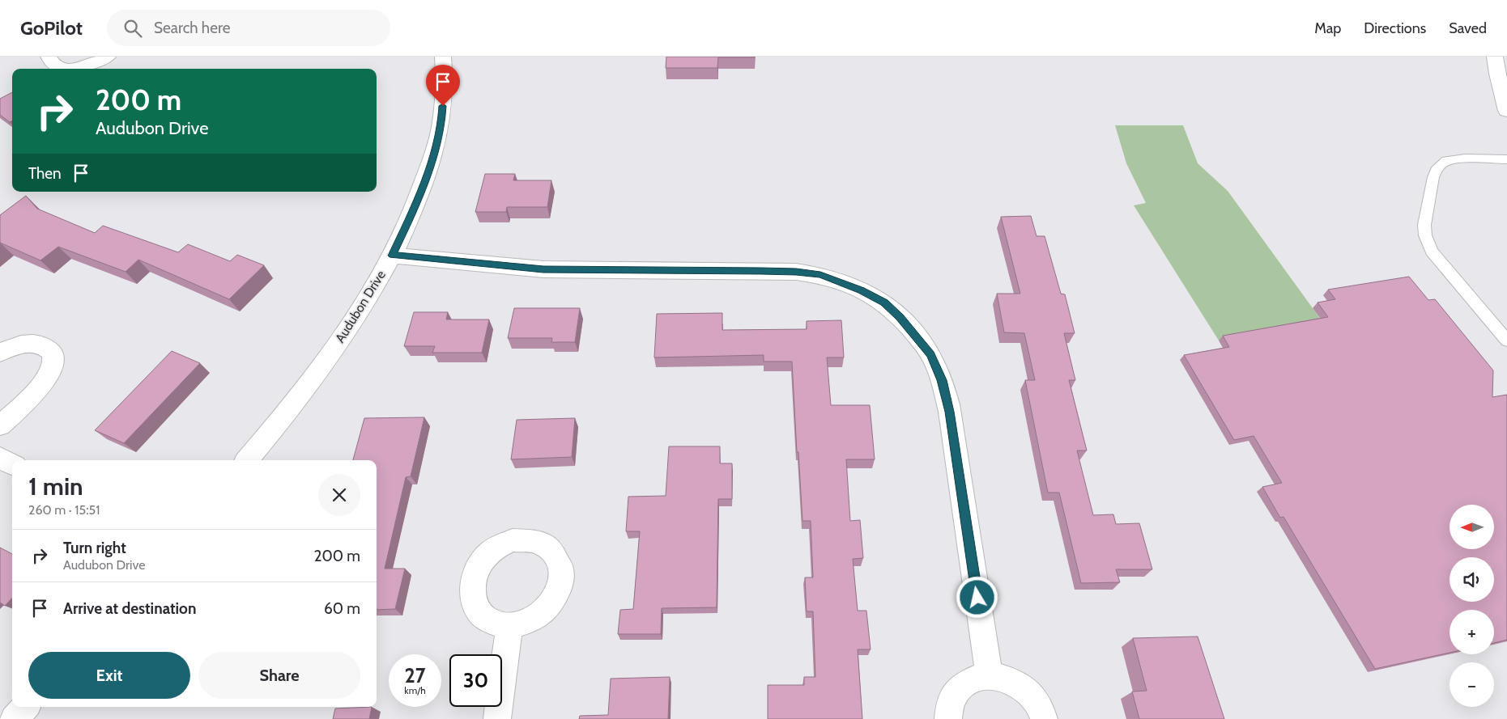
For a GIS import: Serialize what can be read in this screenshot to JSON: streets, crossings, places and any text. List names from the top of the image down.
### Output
{
  "streets": {
    "street": ["Audubon Drive"]
  },
  "north": "left",
  "page": {
    "header": "GoPilot",
    "search": "Search here",
    "nav": ["Map", "Directions", "Saved"],
    "turn": ["200 m", "Audubon Drive"],
    "then": "Then",
    "heading": ["1 min", "260 m · 15:51"],
    "map_buttons": ["+", "−"],
    "list": [
      {
        "name": "Turn right",
        "note": "Audubon Drive",
        "value": "200 m"
      },
      {
        "name": "Arrive at destination",
        "value": "60 m"
      }
    ],
    "buttons": ["Exit", "Share"],
    "speed": "27 km/h",
    "limit": "30"
  }
}
